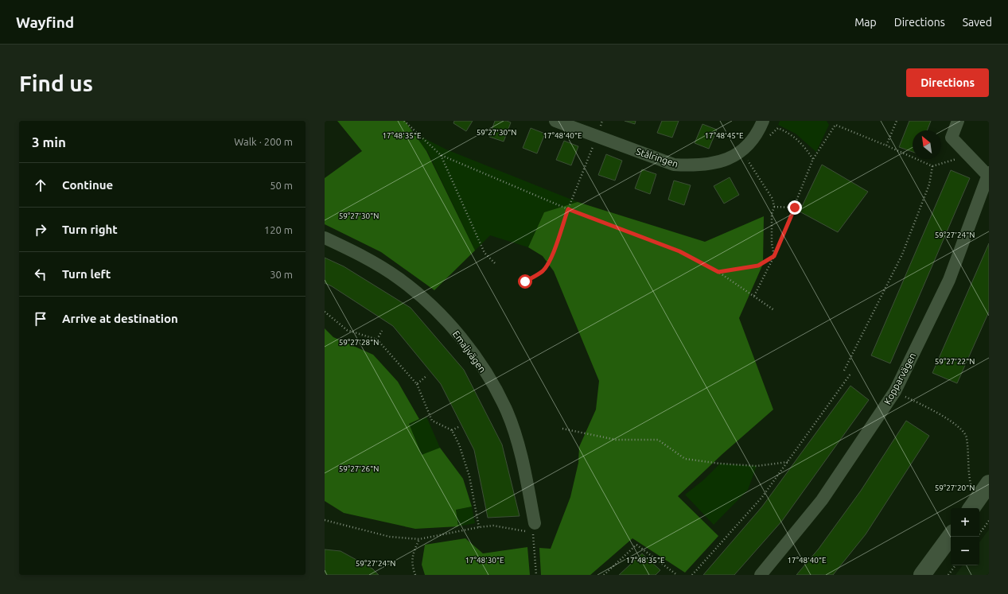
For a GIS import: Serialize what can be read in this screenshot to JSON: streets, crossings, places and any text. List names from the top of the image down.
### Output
{
  "streets": {
    "street": ["Stålringen", "Emaljvägen", "Kopparvägen"]
  },
  "north": "top left",
  "page": {
    "header": "Wayfind",
    "nav": ["Map", "Directions", "Saved"],
    "buttons": "Directions",
    "title": "Find us",
    "heading": ["3 min", "Walk · 200 m"],
    "list": [
      ["Continue", "50 m"],
      ["Turn right", "120 m"],
      ["Turn left", "30 m"],
      "Arrive at destination"
    ],
    "map_buttons": ["+", "−"]
  },
  "coordinates": [
    "59°27'30\"N",
    "17°48'35\"E",
    "17°48'40\"E",
    "17°48'45\"E",
    "59°27'24\"N",
    "59°27'28\"N",
    "59°27'22\"N",
    "59°27'26\"N",
    "59°27'20\"N",
    "17°48'30\"E"
  ]
}
